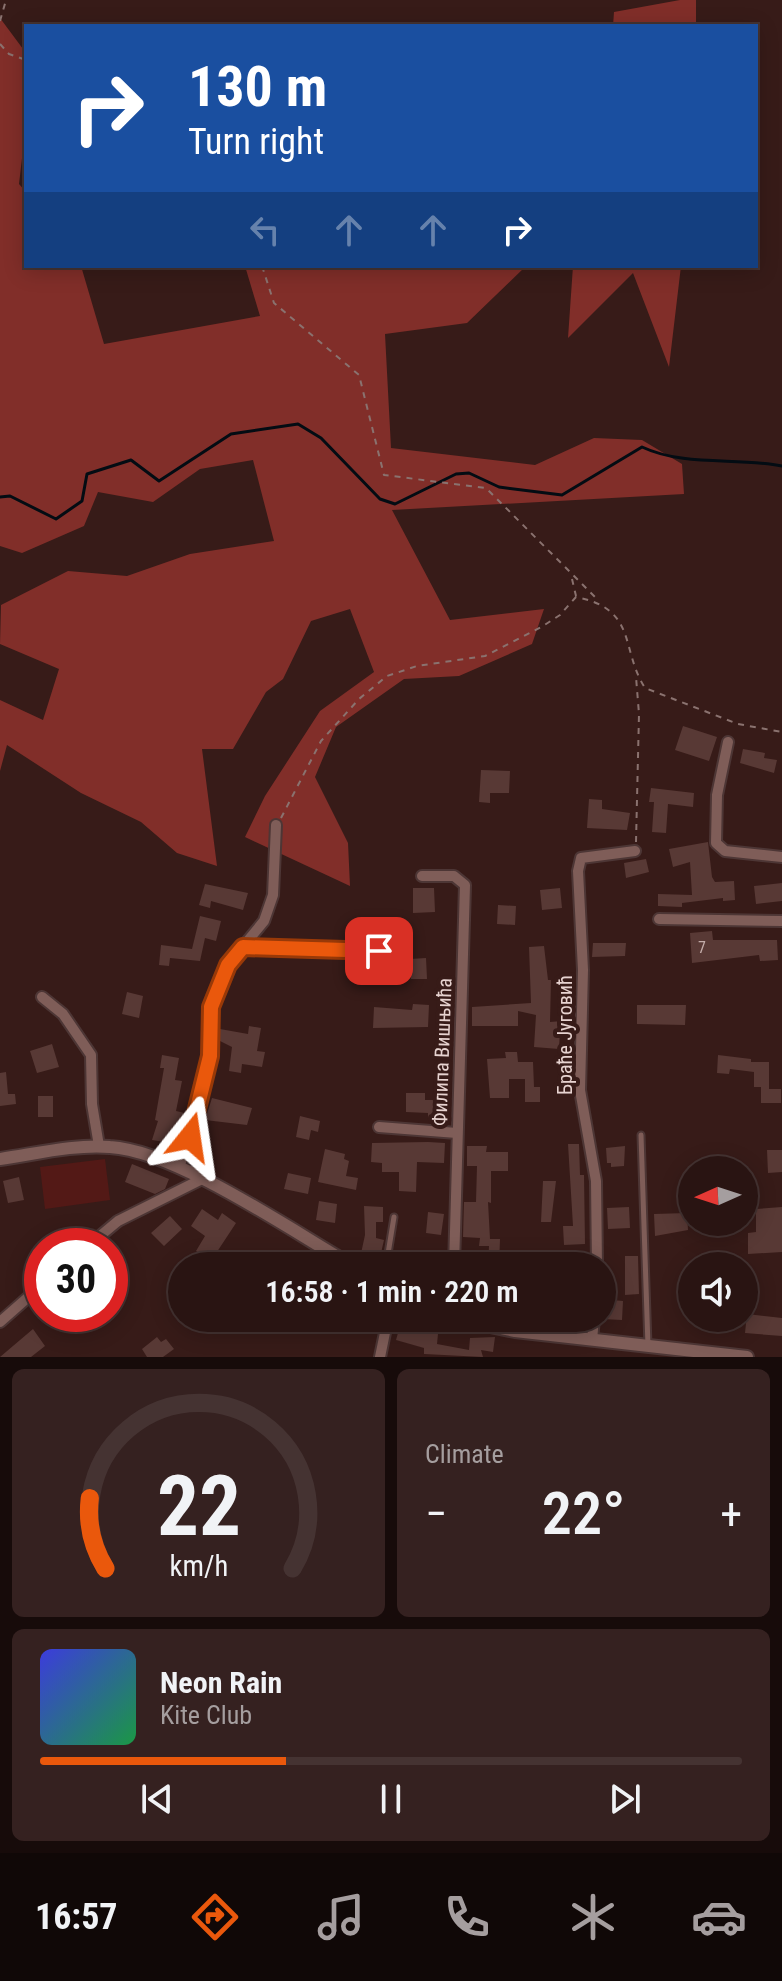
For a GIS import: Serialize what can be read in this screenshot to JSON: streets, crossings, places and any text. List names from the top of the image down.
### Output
{
  "streets": {
    "street": ["Браће Југовић", "Филипа Вишњића"]
  },
  "house_numbers": ["7"],
  "north": "left",
  "page": {
    "turn": ["130 m", "Turn right"],
    "limit": "30",
    "trip": "16:58 · 1 min · 220 m",
    "tile": "Climate",
    "heat": ["−", "22°", "+"],
    "song": ["Neon Rain", "Kite Club"],
    "tabs": "16:57",
    "gauge": ["22", "km/h"]
  }
}
